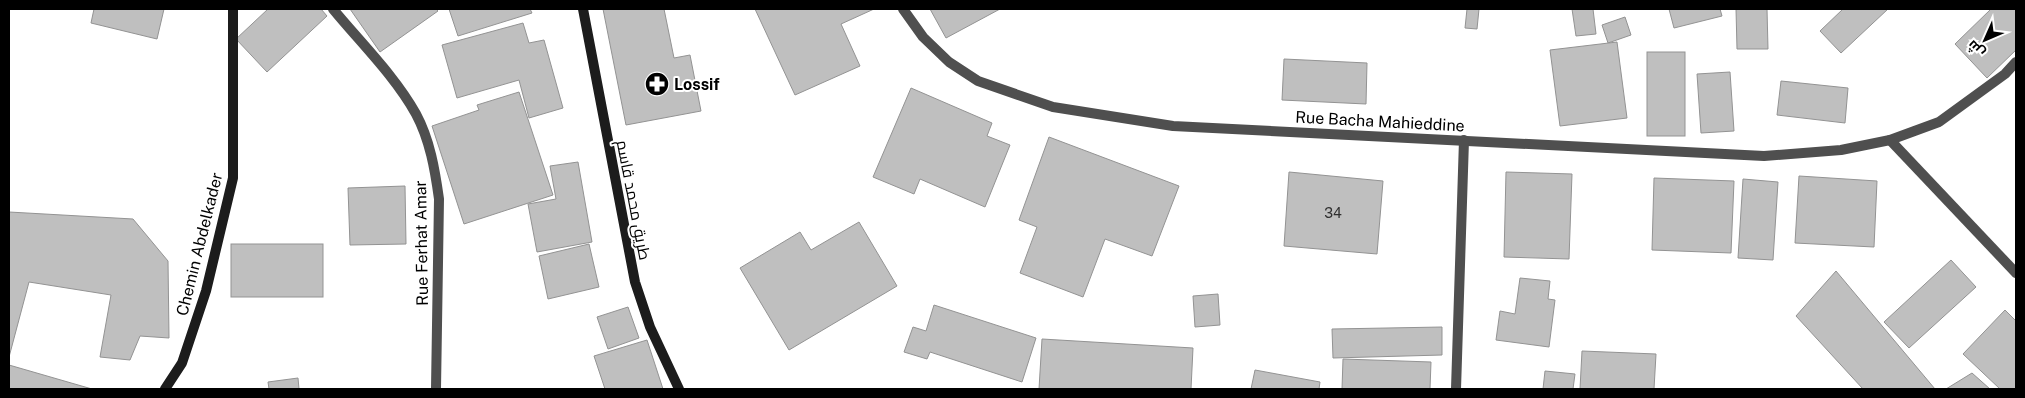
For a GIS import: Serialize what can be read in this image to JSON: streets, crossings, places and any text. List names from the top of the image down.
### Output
{
  "streets": {
    "street": [
      "Rue Bacha Mahieddine",
      "طريق محمد قاسم",
      "Rue Ferhat Amar",
      "Chemin Abdelkader"
    ]
  },
  "places": {
    "pharmacy": ["Lossif"]
  },
  "house_numbers": ["34"],
  "north": "bottom left"
}
